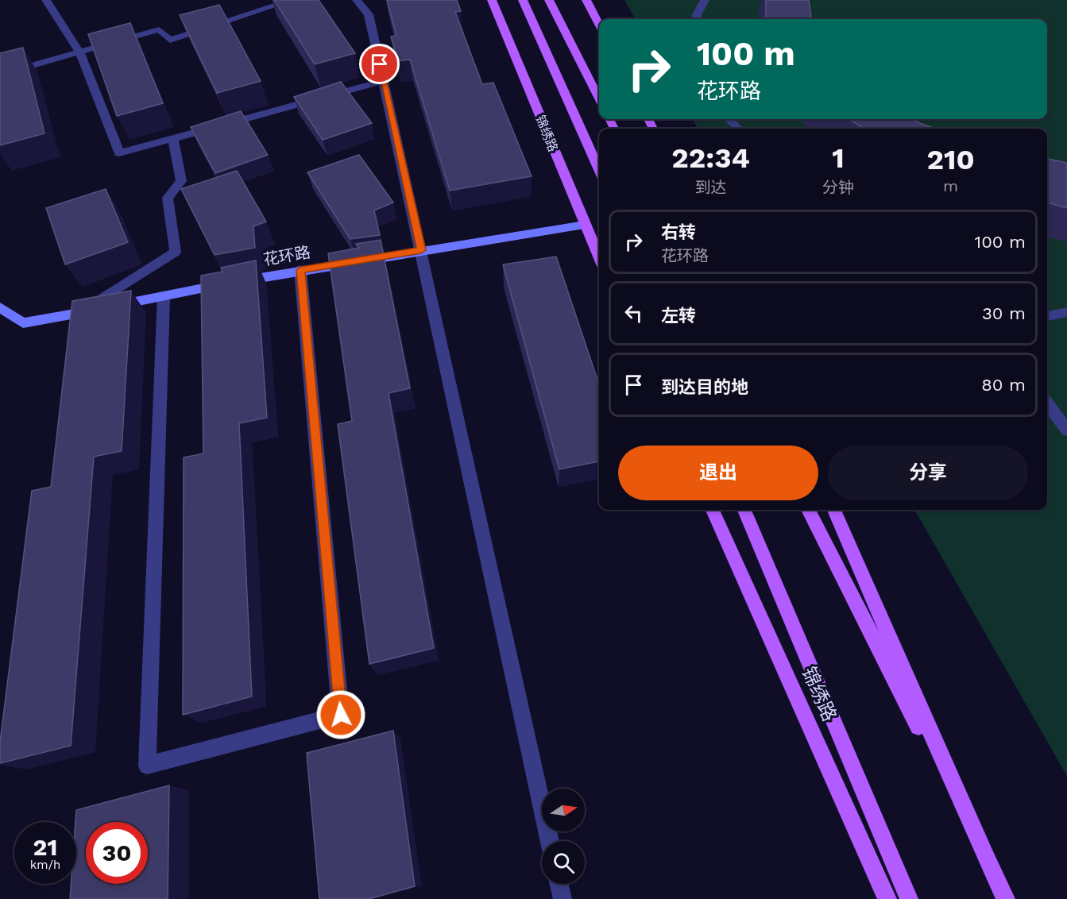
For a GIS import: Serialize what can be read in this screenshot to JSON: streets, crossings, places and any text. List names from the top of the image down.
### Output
{
  "streets": {
    "main road": ["锦绣路"],
    "street": ["花环路"]
  },
  "crossings": [
    ["锦绣路", "花环路"]
  ],
  "north": "right",
  "page": {
    "turn": ["100 m", "花环路"],
    "eta": [
      "22:34",
      "到达",
      "1",
      "分钟",
      "210",
      "m"
    ],
    "list": [
      {
        "name": "右转",
        "note": "花环路",
        "value": "100 m"
      },
      {
        "name": "左转",
        "value": "30 m"
      },
      {
        "name": "到达目的地",
        "value": "80 m"
      }
    ],
    "buttons": ["退出", "分享"],
    "speed": "21 km/h",
    "limit": "30"
  }
}
